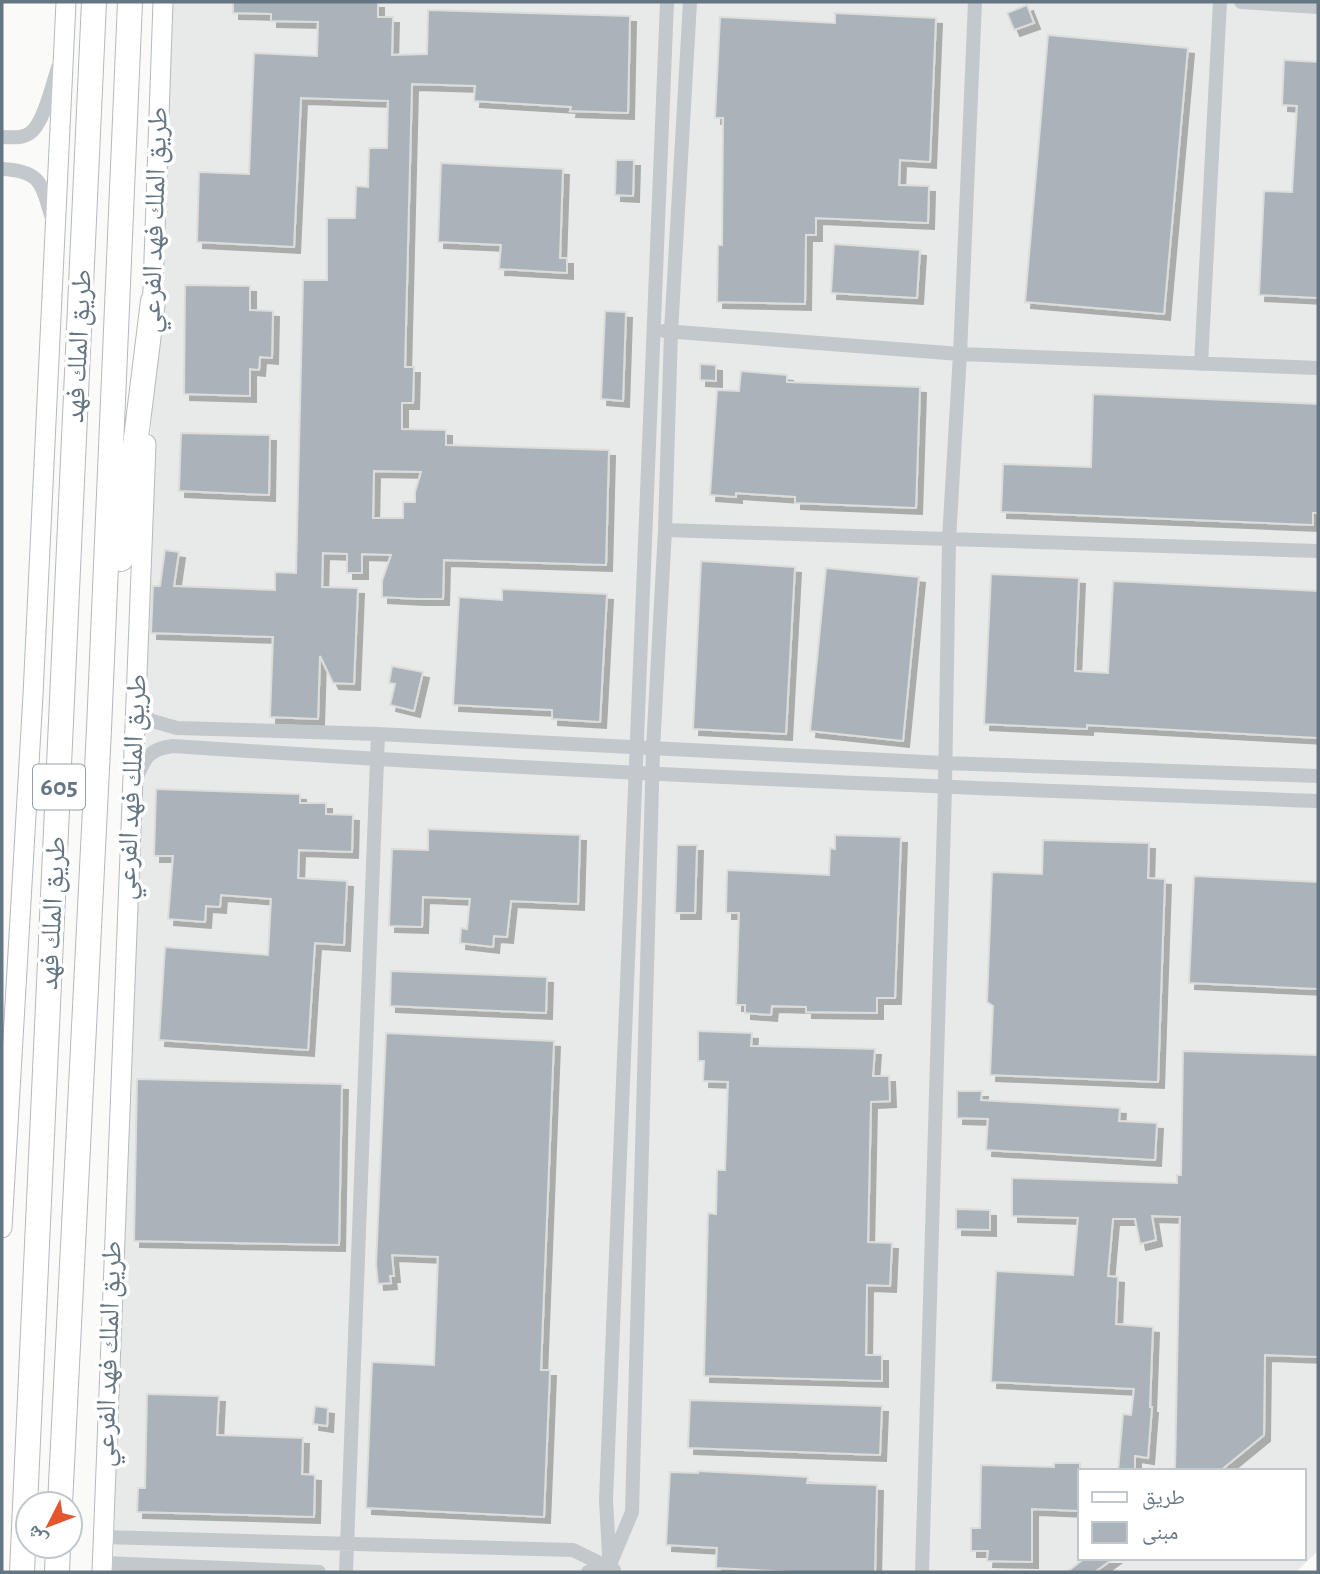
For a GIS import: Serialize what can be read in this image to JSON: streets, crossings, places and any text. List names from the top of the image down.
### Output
{
  "streets": {
    "highway": ["طريق الملك فهد", "605"],
    "main road": ["طريق الملك فهد الفرعي"]
  },
  "legend": ["طريق", "مبنى"],
  "north": "bottom left"
}
